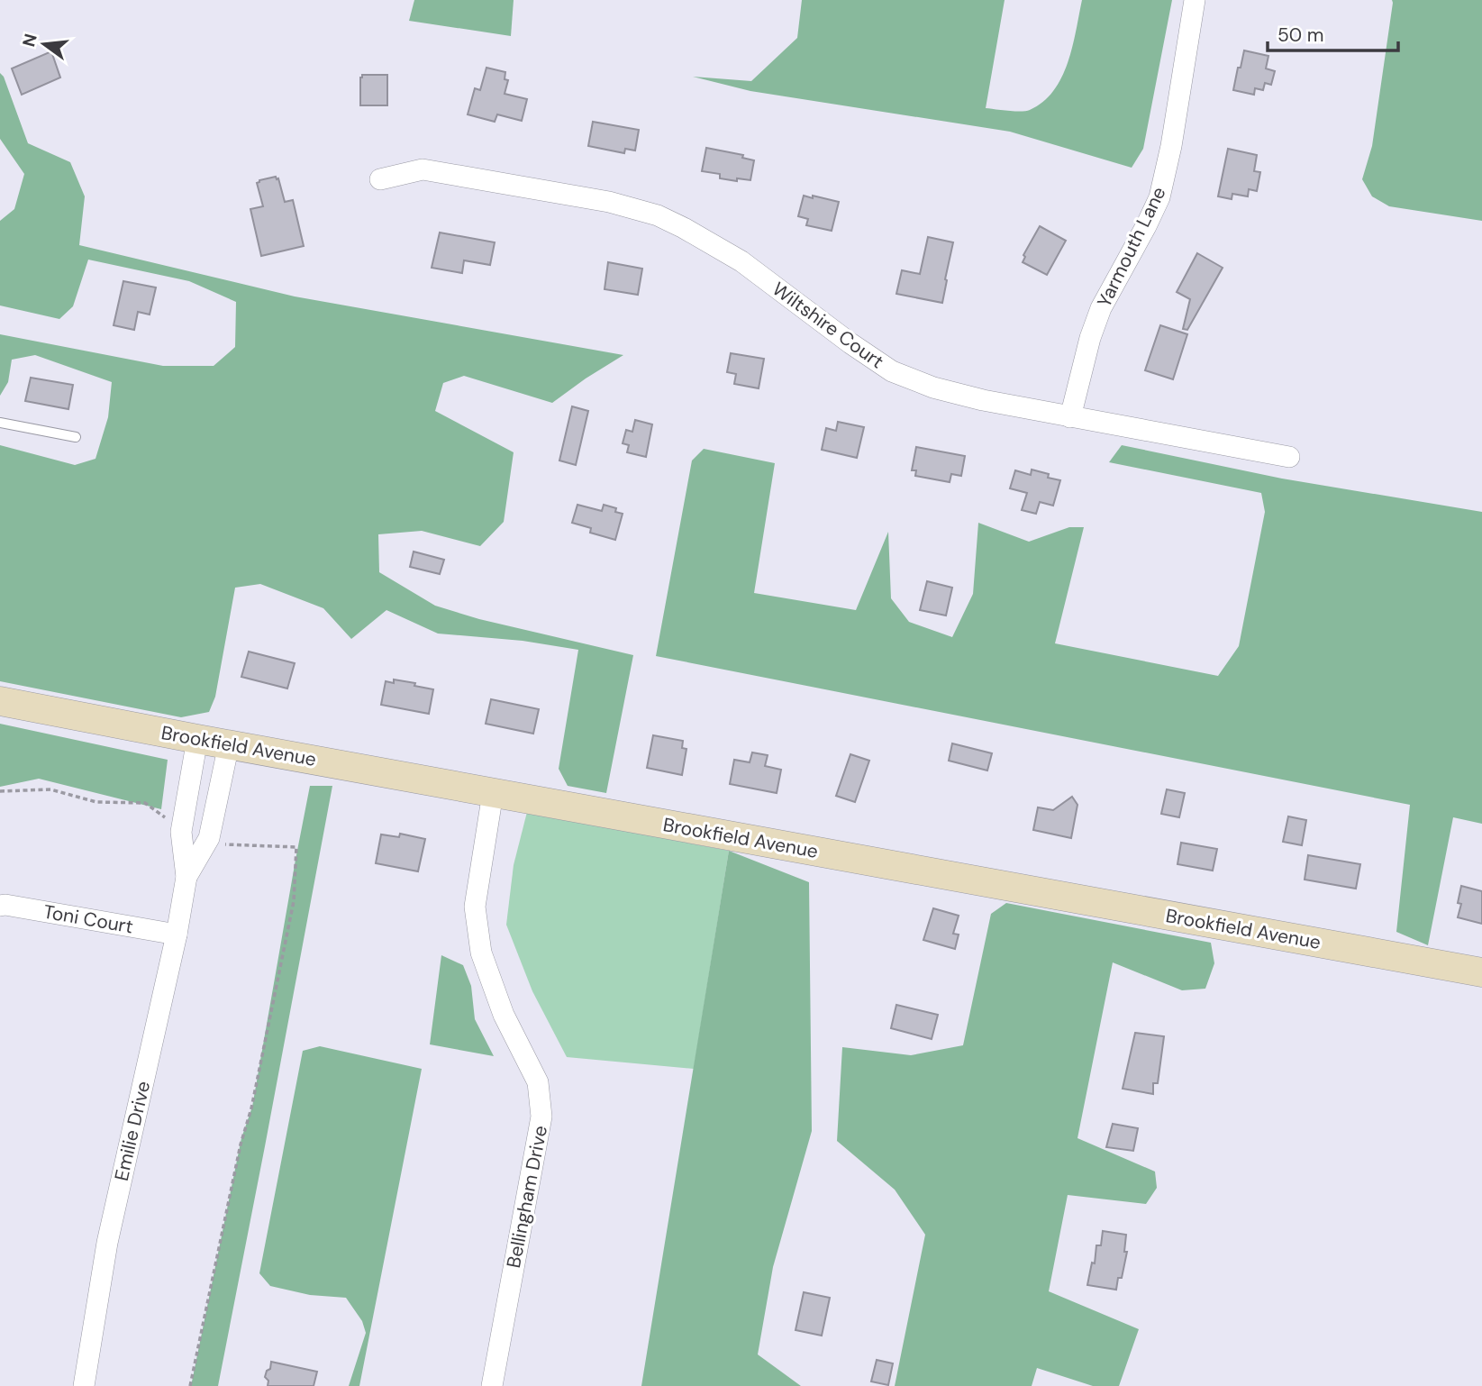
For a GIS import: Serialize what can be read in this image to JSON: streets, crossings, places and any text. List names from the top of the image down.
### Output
{
  "streets": {
    "main road": ["Brookfield Avenue"],
    "street": [
      "Yarmouth Lane",
      "Wiltshire Court",
      "Toni Court",
      "Emilie Drive",
      "Bellingham Drive"
    ]
  },
  "crossings": [
    ["Yarmouth Lane", "Wiltshire Court"],
    ["Brookfield Avenue", "Emilie Drive"],
    ["Brookfield Avenue", "Bellingham Drive"],
    ["Toni Court", "Emilie Drive"]
  ],
  "scale_bar": "50 m",
  "north": "left"
}
